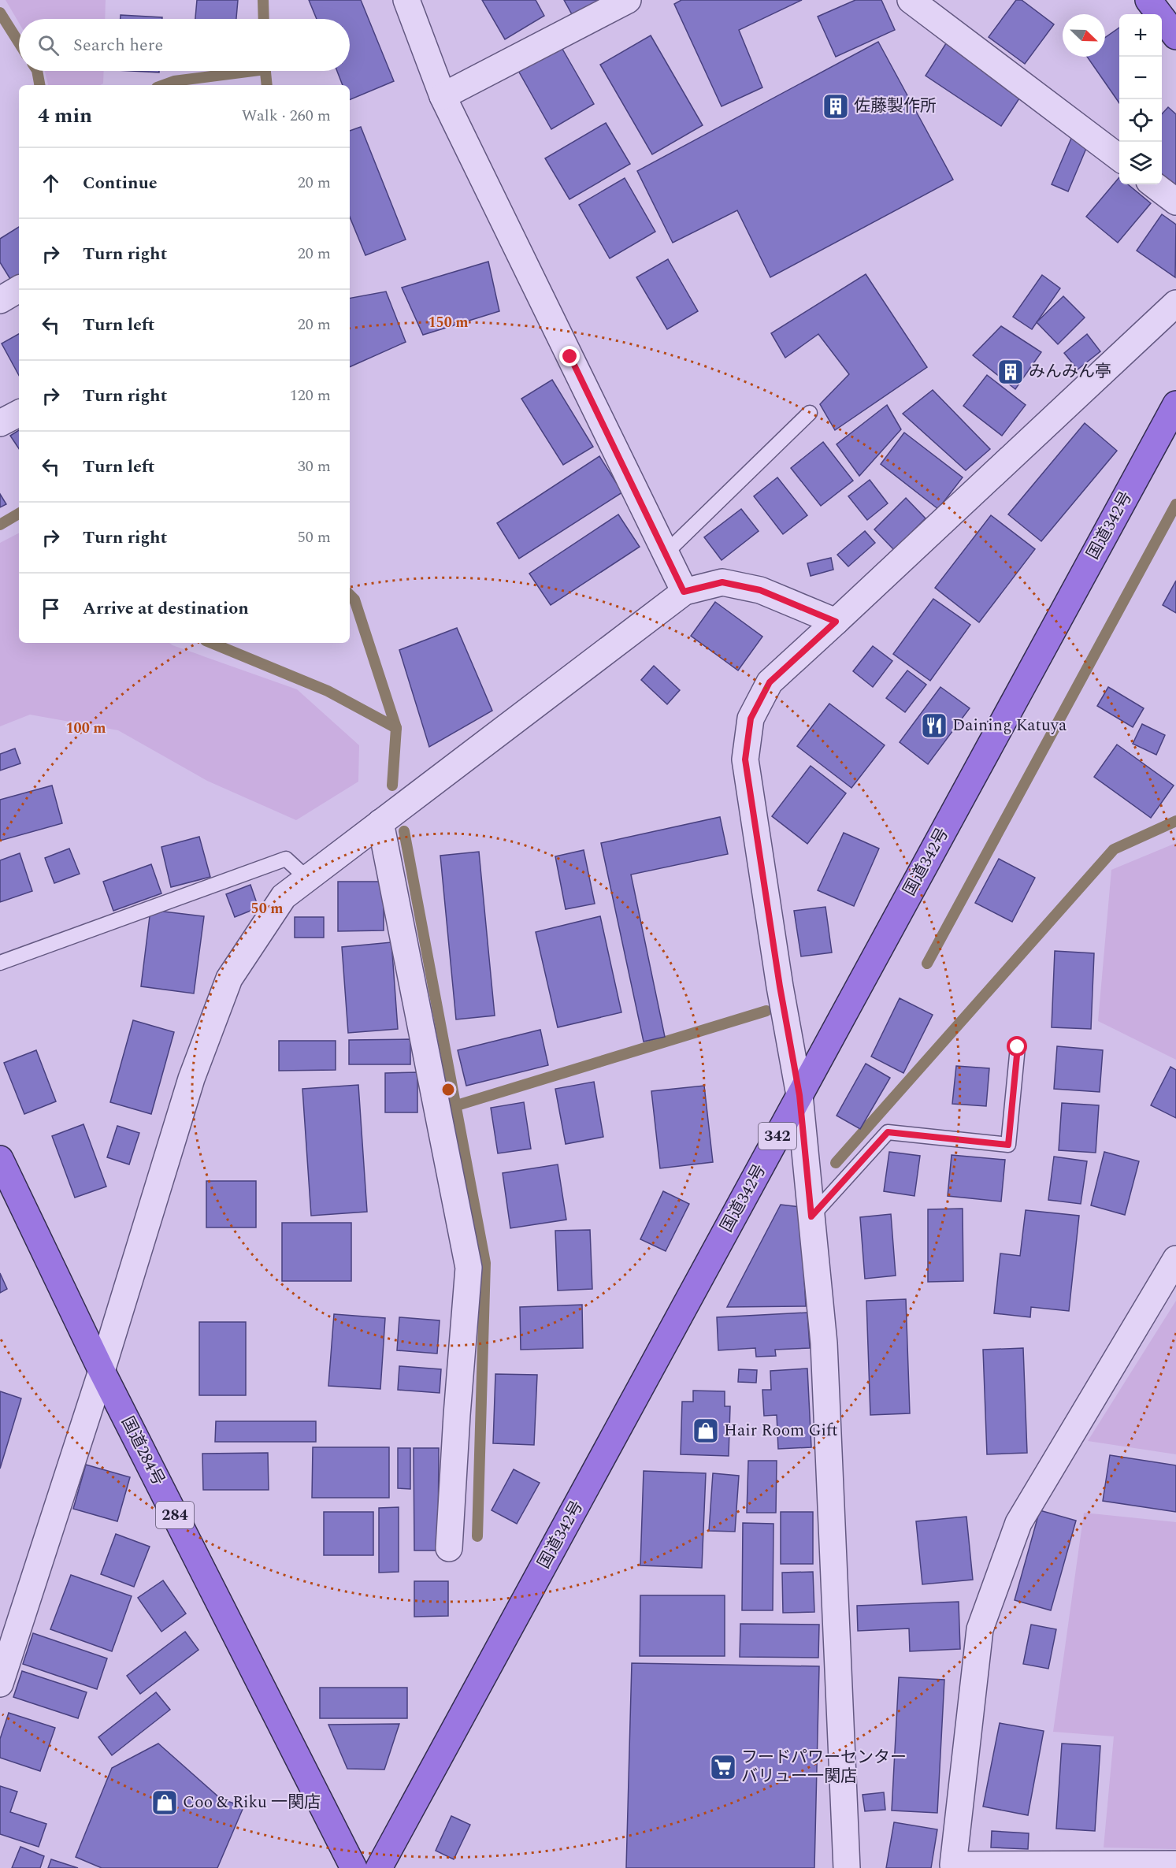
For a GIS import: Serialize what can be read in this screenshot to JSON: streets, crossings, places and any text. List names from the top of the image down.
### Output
{
  "streets": {
    "highway": [
      "国道342号",
      "342",
      "国道284号",
      "284"
    ]
  },
  "places": {
    "building": ["佐藤製作所", "みんみん亭"],
    "restaurant": ["Daining Katuya"],
    "shop": ["Hair Room Gift", "Coo & Riku 一関店"],
    "supermarket": ["フードパワーセンター バリュー一関店"]
  },
  "north": "bottom right",
  "page": {
    "map_buttons": ["+", "−"],
    "search": "Search here",
    "heading": ["4 min", "Walk · 260 m"],
    "list": [
      ["Continue", "20 m"],
      ["Turn right", "20 m"],
      ["Turn left", "20 m"],
      ["Turn right", "120 m"],
      ["Turn left", "30 m"],
      ["Turn right", "50 m"],
      "Arrive at destination"
    ]
  },
  "rings": ["150 m", "100 m", "50 m"]
}
